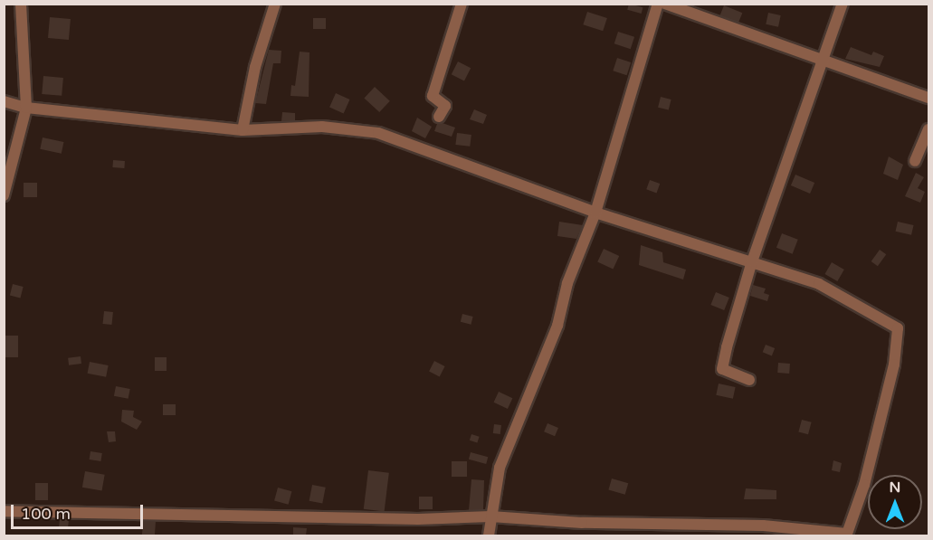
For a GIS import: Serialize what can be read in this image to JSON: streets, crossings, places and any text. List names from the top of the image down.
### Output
{
  "scale_bar": "100 m",
  "north": "top"
}
